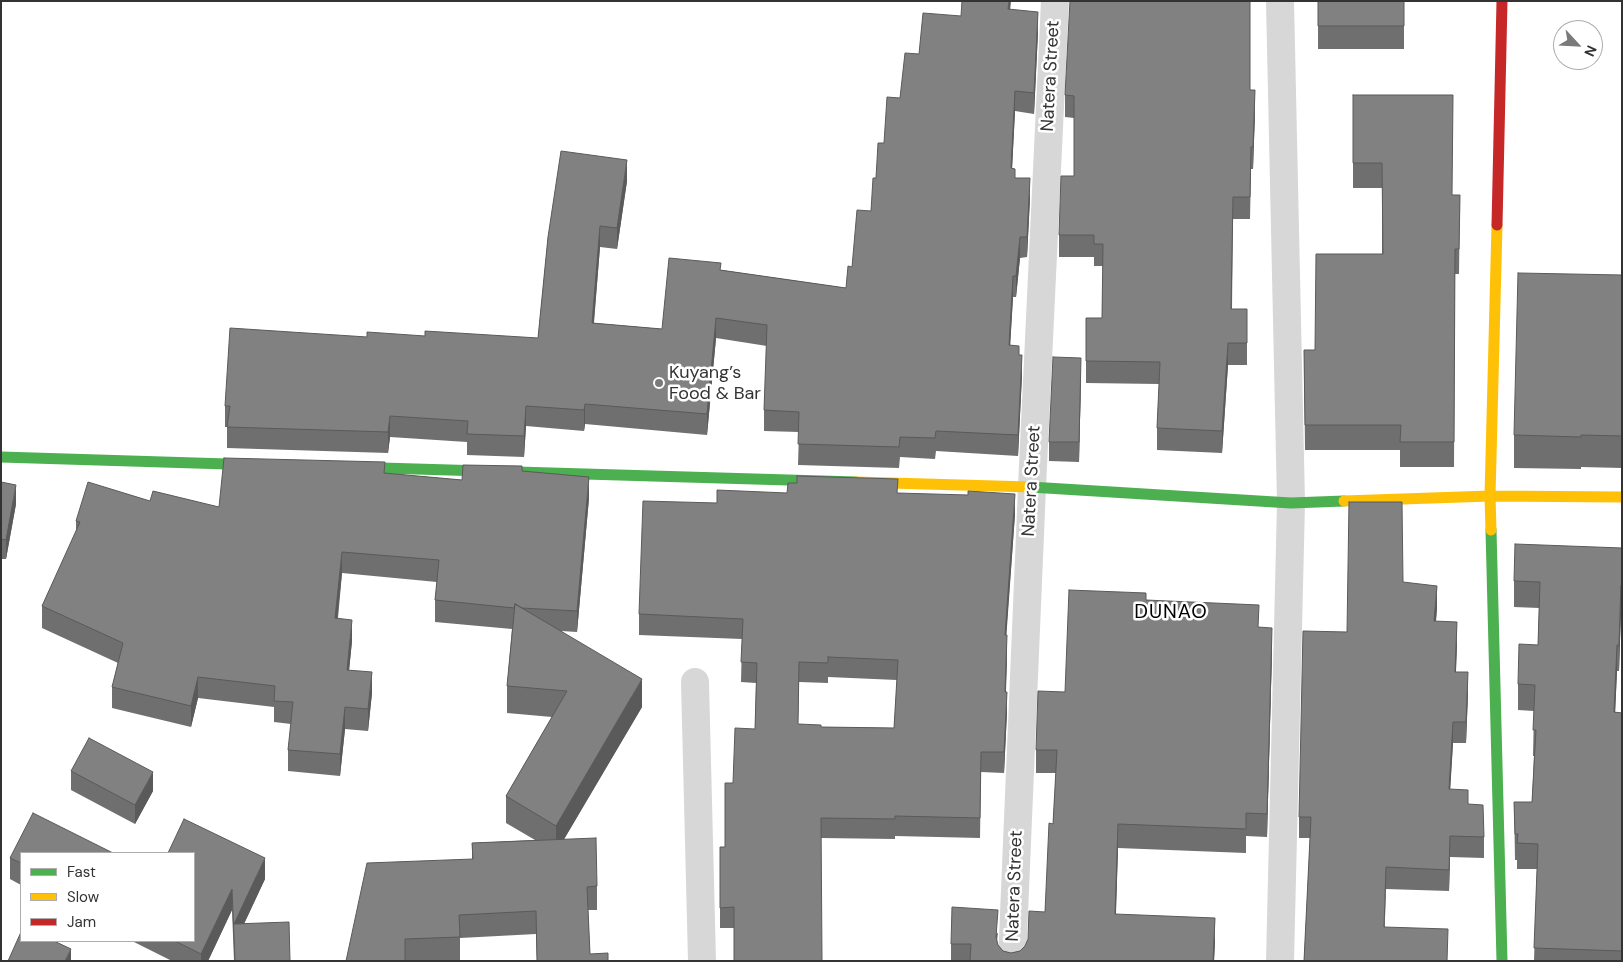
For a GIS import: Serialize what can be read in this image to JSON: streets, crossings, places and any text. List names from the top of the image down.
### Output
{
  "streets": {
    "street": ["Natera Street"]
  },
  "districts": ["DUNAO"],
  "places": ["Kuyang’s Food & Bar"],
  "legend": ["Fast", "Slow", "Jam"],
  "north": "bottom right"
}
